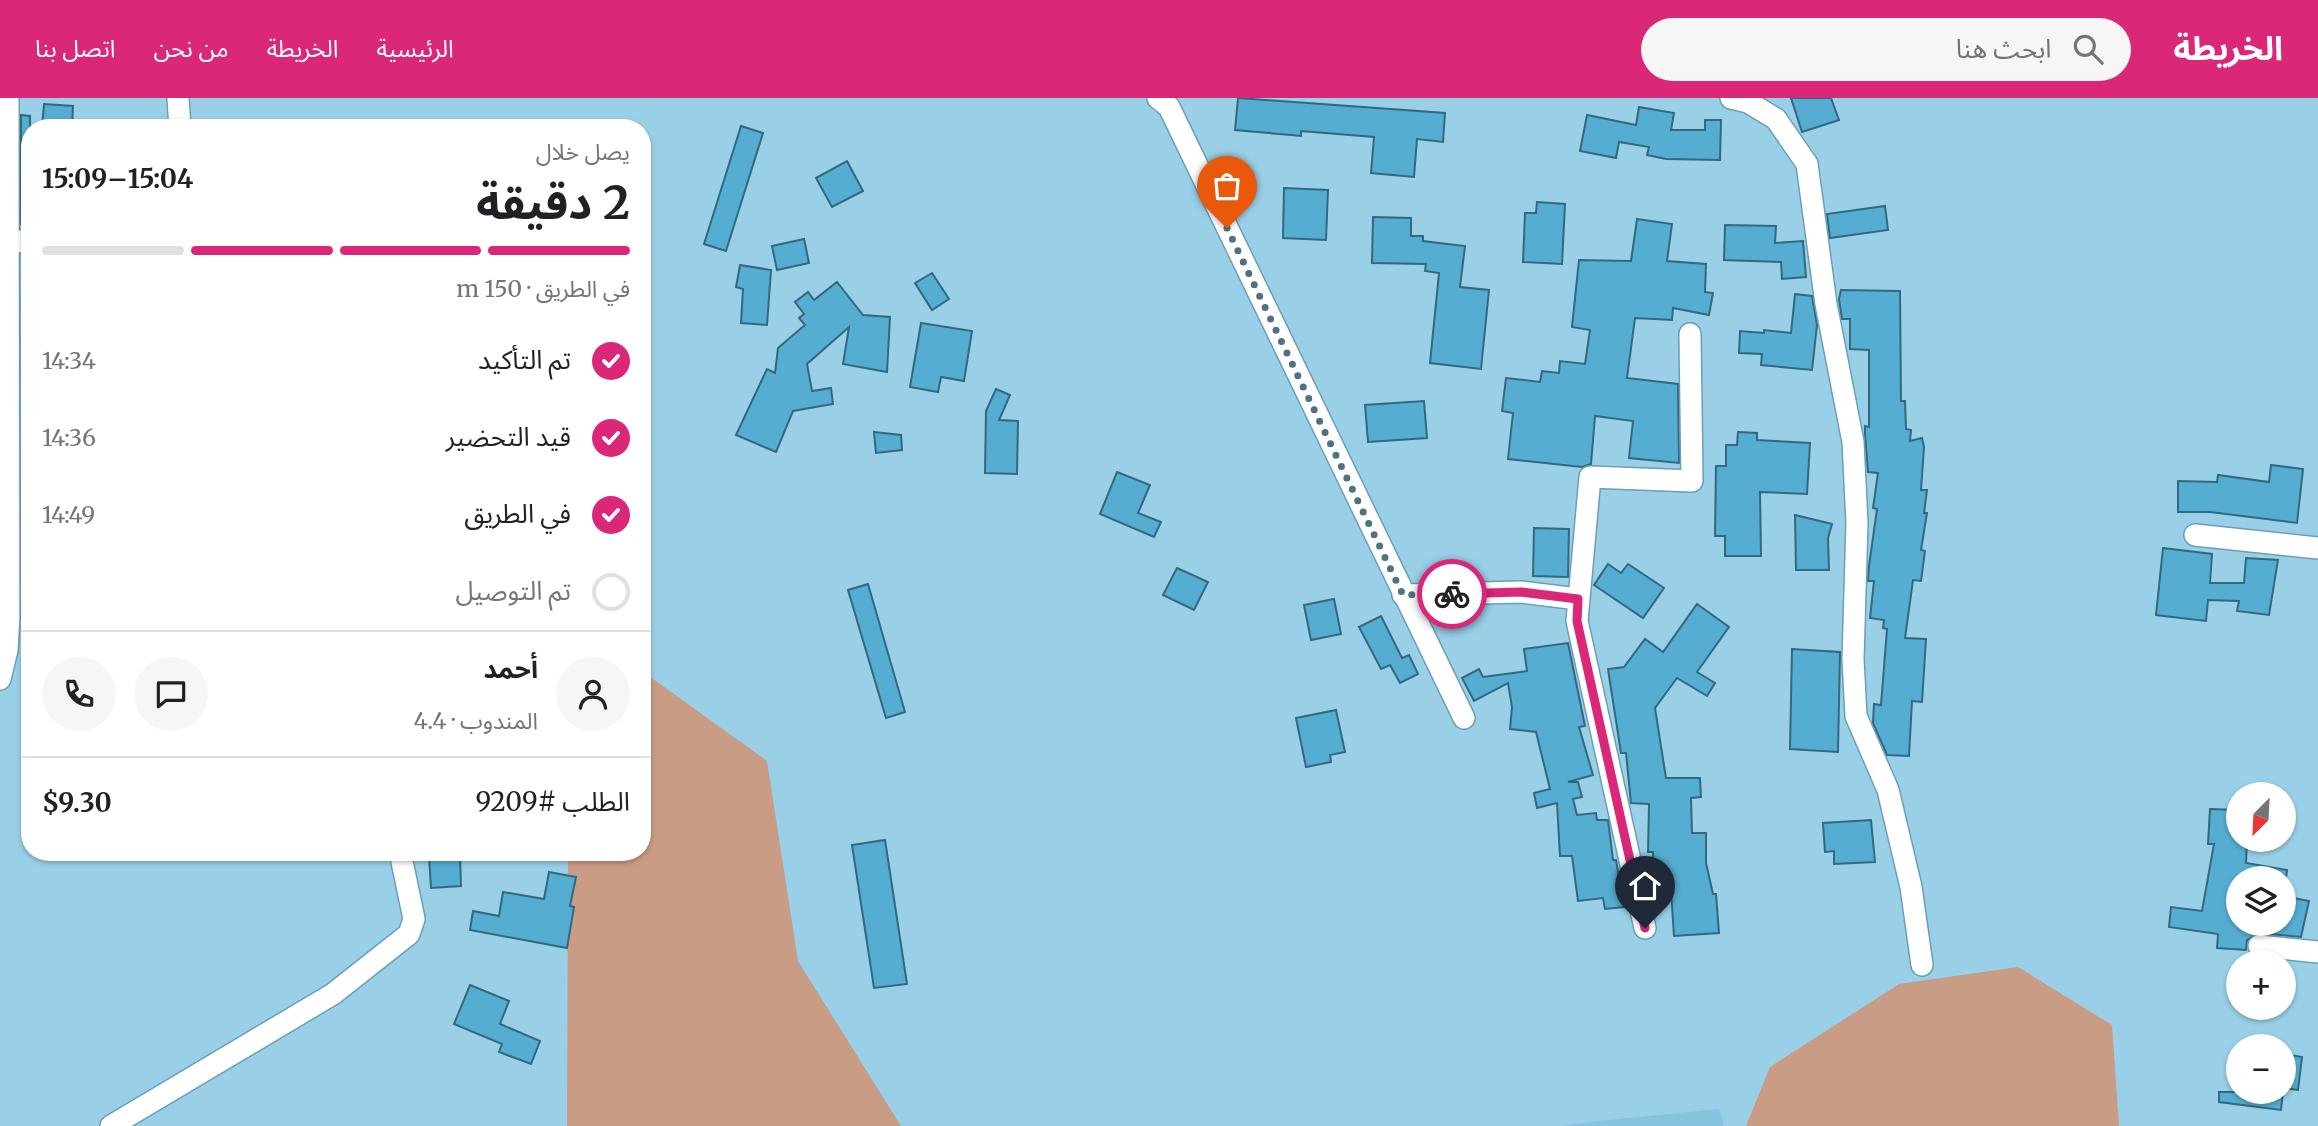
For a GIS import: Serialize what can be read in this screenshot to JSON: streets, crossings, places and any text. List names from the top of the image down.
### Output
{
  "north": "bottom left",
  "page": {
    "header": "الخريطة",
    "search": "ابحث هنا",
    "nav": [
      "الرئيسية",
      "الخريطة",
      "من نحن",
      "اتصل بنا"
    ],
    "heading": ["2 دقيقة", "يصل خلال", "15:04–15:09"],
    "panel": [
      "أحمد",
      "المندوب · 4.4",
      "الطلب #9209",
      "$9.30"
    ],
    "bar": "في الطريق · 150 m",
    "list": [
      ["تم التأكيد", "14:34"],
      ["قيد التحضير", "14:36"],
      ["في الطريق", "14:49"],
      "تم التوصيل"
    ],
    "map_buttons": ["+", "−"]
  }
}
